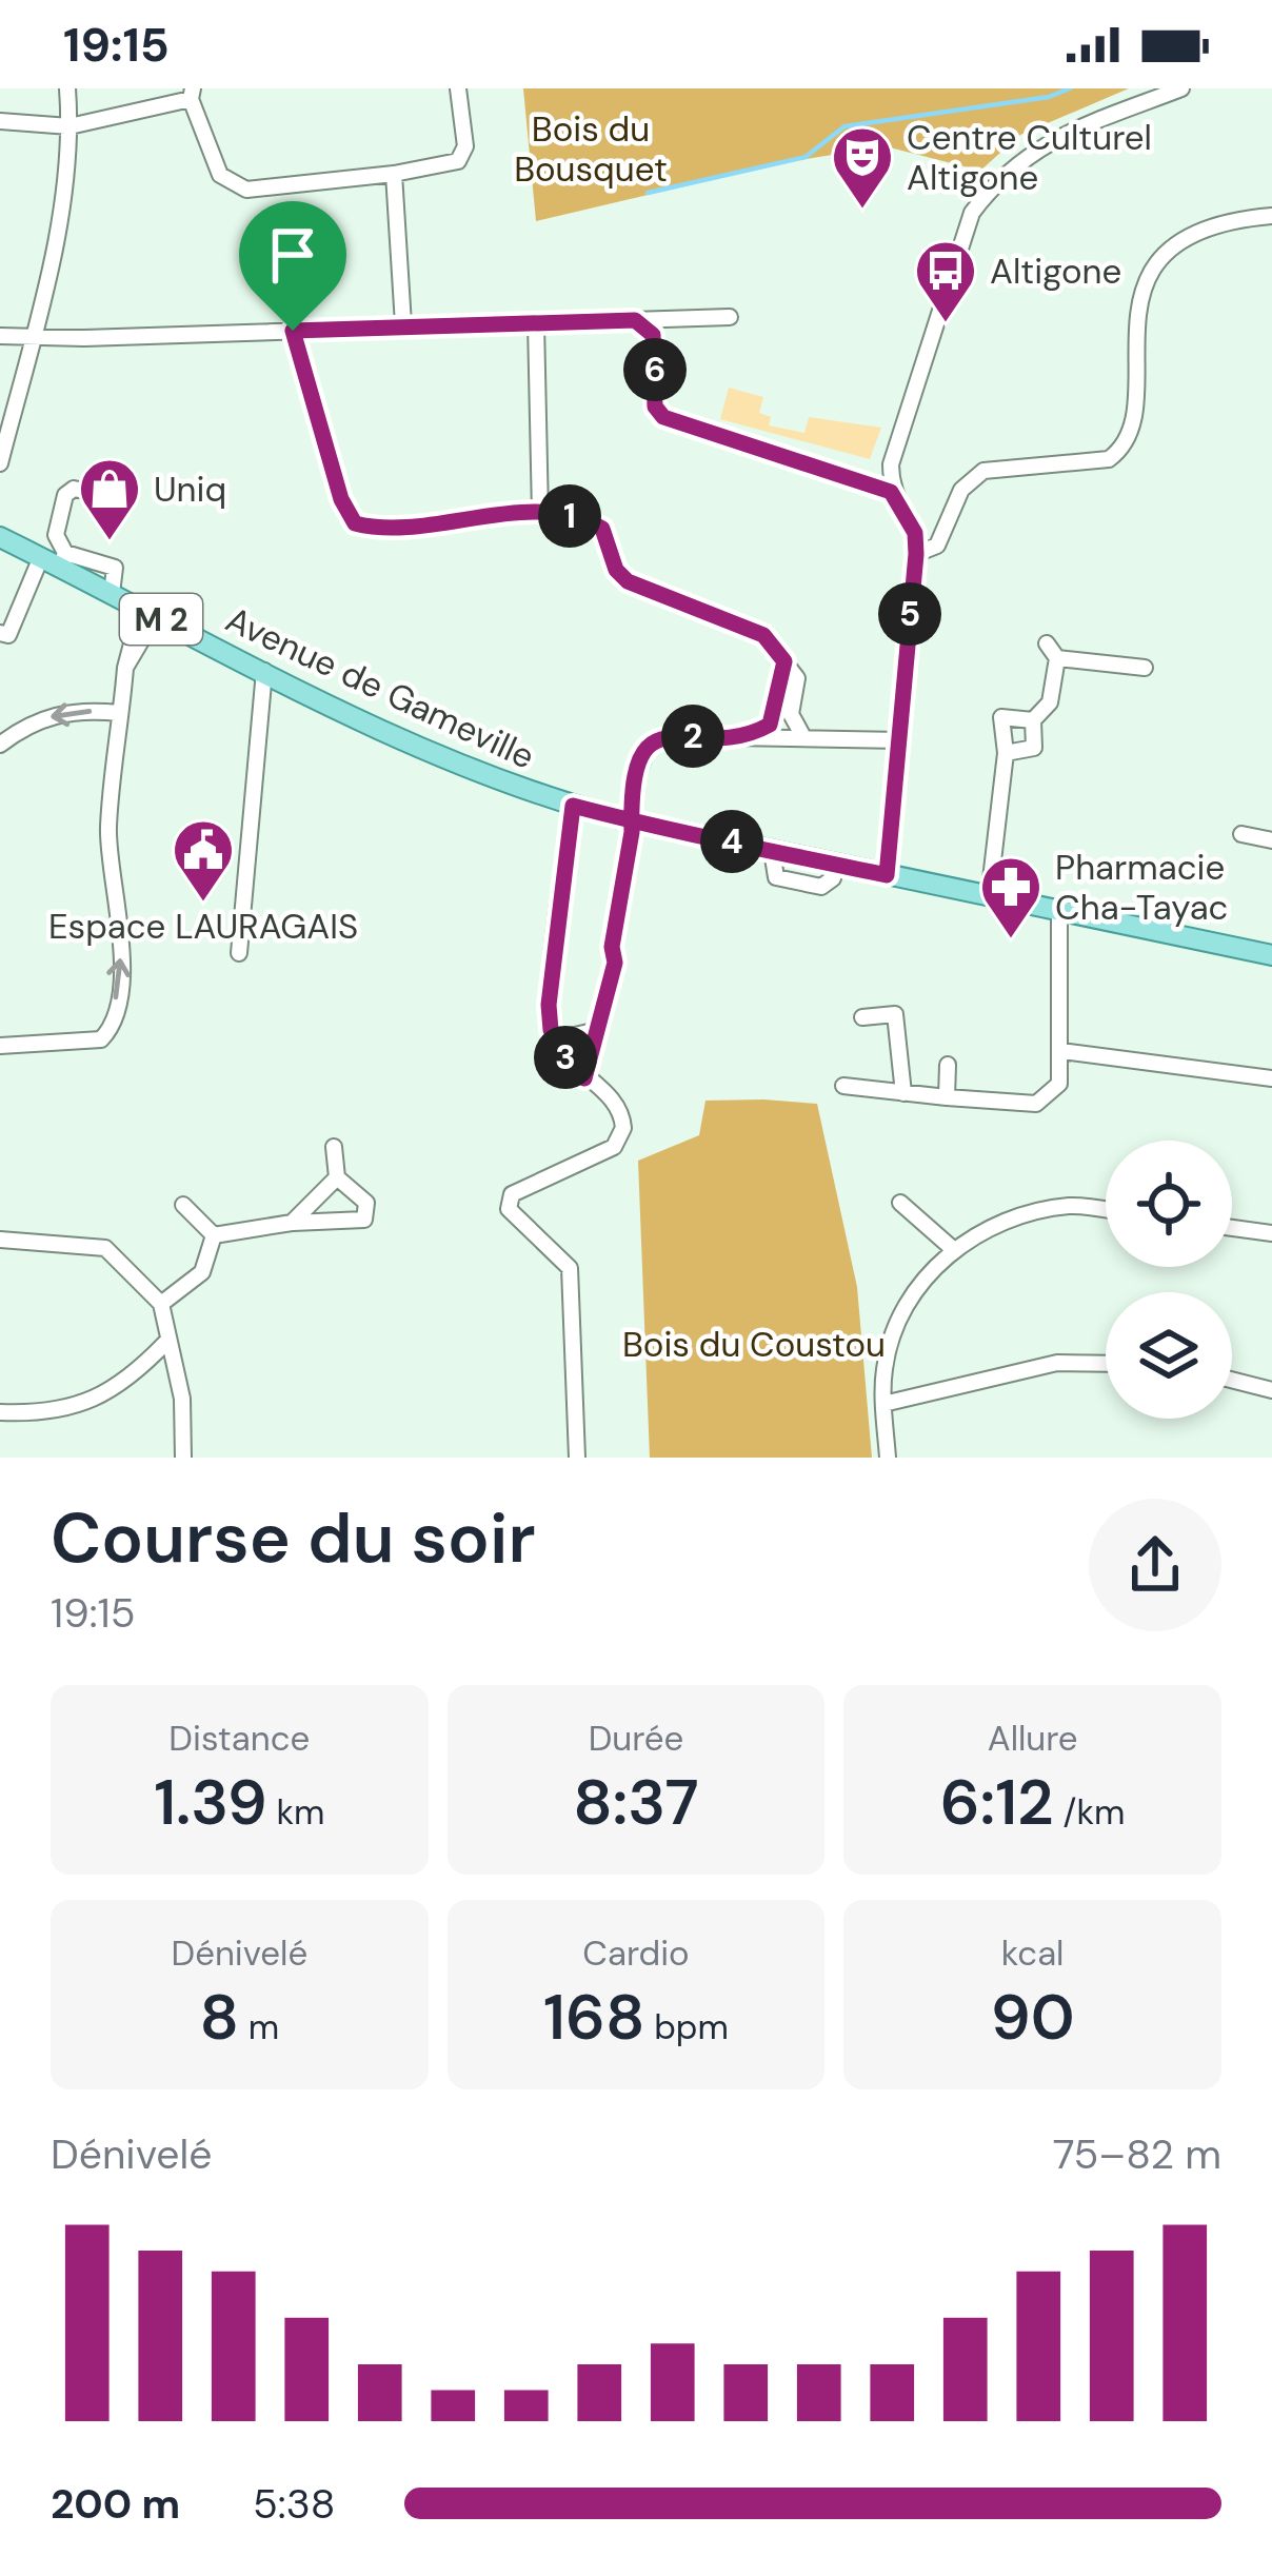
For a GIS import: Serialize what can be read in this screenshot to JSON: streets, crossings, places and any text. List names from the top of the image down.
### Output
{
  "streets": {
    "main road": ["M 2", "Avenue de Gameville"]
  },
  "parks": ["Bois du Bousquet", "Bois du Coustou"],
  "places": {
    "theatre": ["Centre Culturel Altigone"],
    "bus stop": ["Altigone"],
    "shop": ["Uniq"],
    "public building": ["Espace LAURAGAIS"],
    "pharmacy": ["Pharmacie Cha-Tayac"]
  },
  "page": {
    "status": "19:15",
    "pins": [
      "6",
      "1",
      "5",
      "2",
      "4",
      "3"
    ],
    "heading": ["Course du soir", "19:15"],
    "stats": [
      ["Distance", "1.39 km"],
      ["Durée", "8:37"],
      ["Allure", "6:12 /km"],
      ["Dénivelé", "8 m"],
      ["Cardio", "168 bpm"],
      ["kcal", "90"]
    ],
    "chart": ["Dénivelé", "75–82 m"],
    "list": [
      {
        "name": "200 m",
        "note": "5:38"
      }
    ]
  }
}
